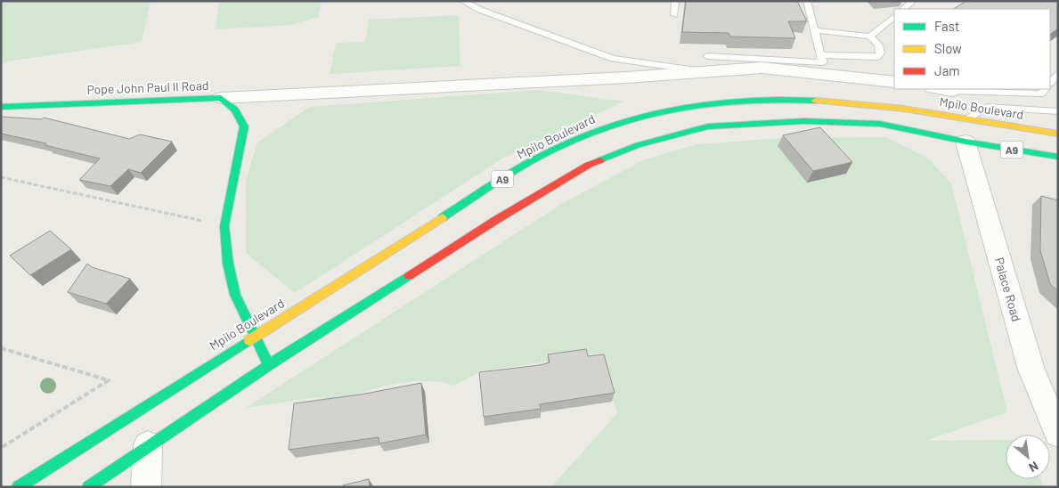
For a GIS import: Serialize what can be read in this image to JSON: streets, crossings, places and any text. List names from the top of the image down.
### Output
{
  "streets": {
    "main road": ["Pope John Paul II Road", "Mpilo Boulevard", "A9"],
    "street": ["Palace Road"]
  },
  "crossings": [
    ["Pope John Paul II Road", "Mpilo Boulevard"],
    ["Pope John Paul II Road", "A9"],
    ["A9", "Palace Road"]
  ],
  "legend": ["Fast", "Slow", "Jam"],
  "north": "bottom right"
}
